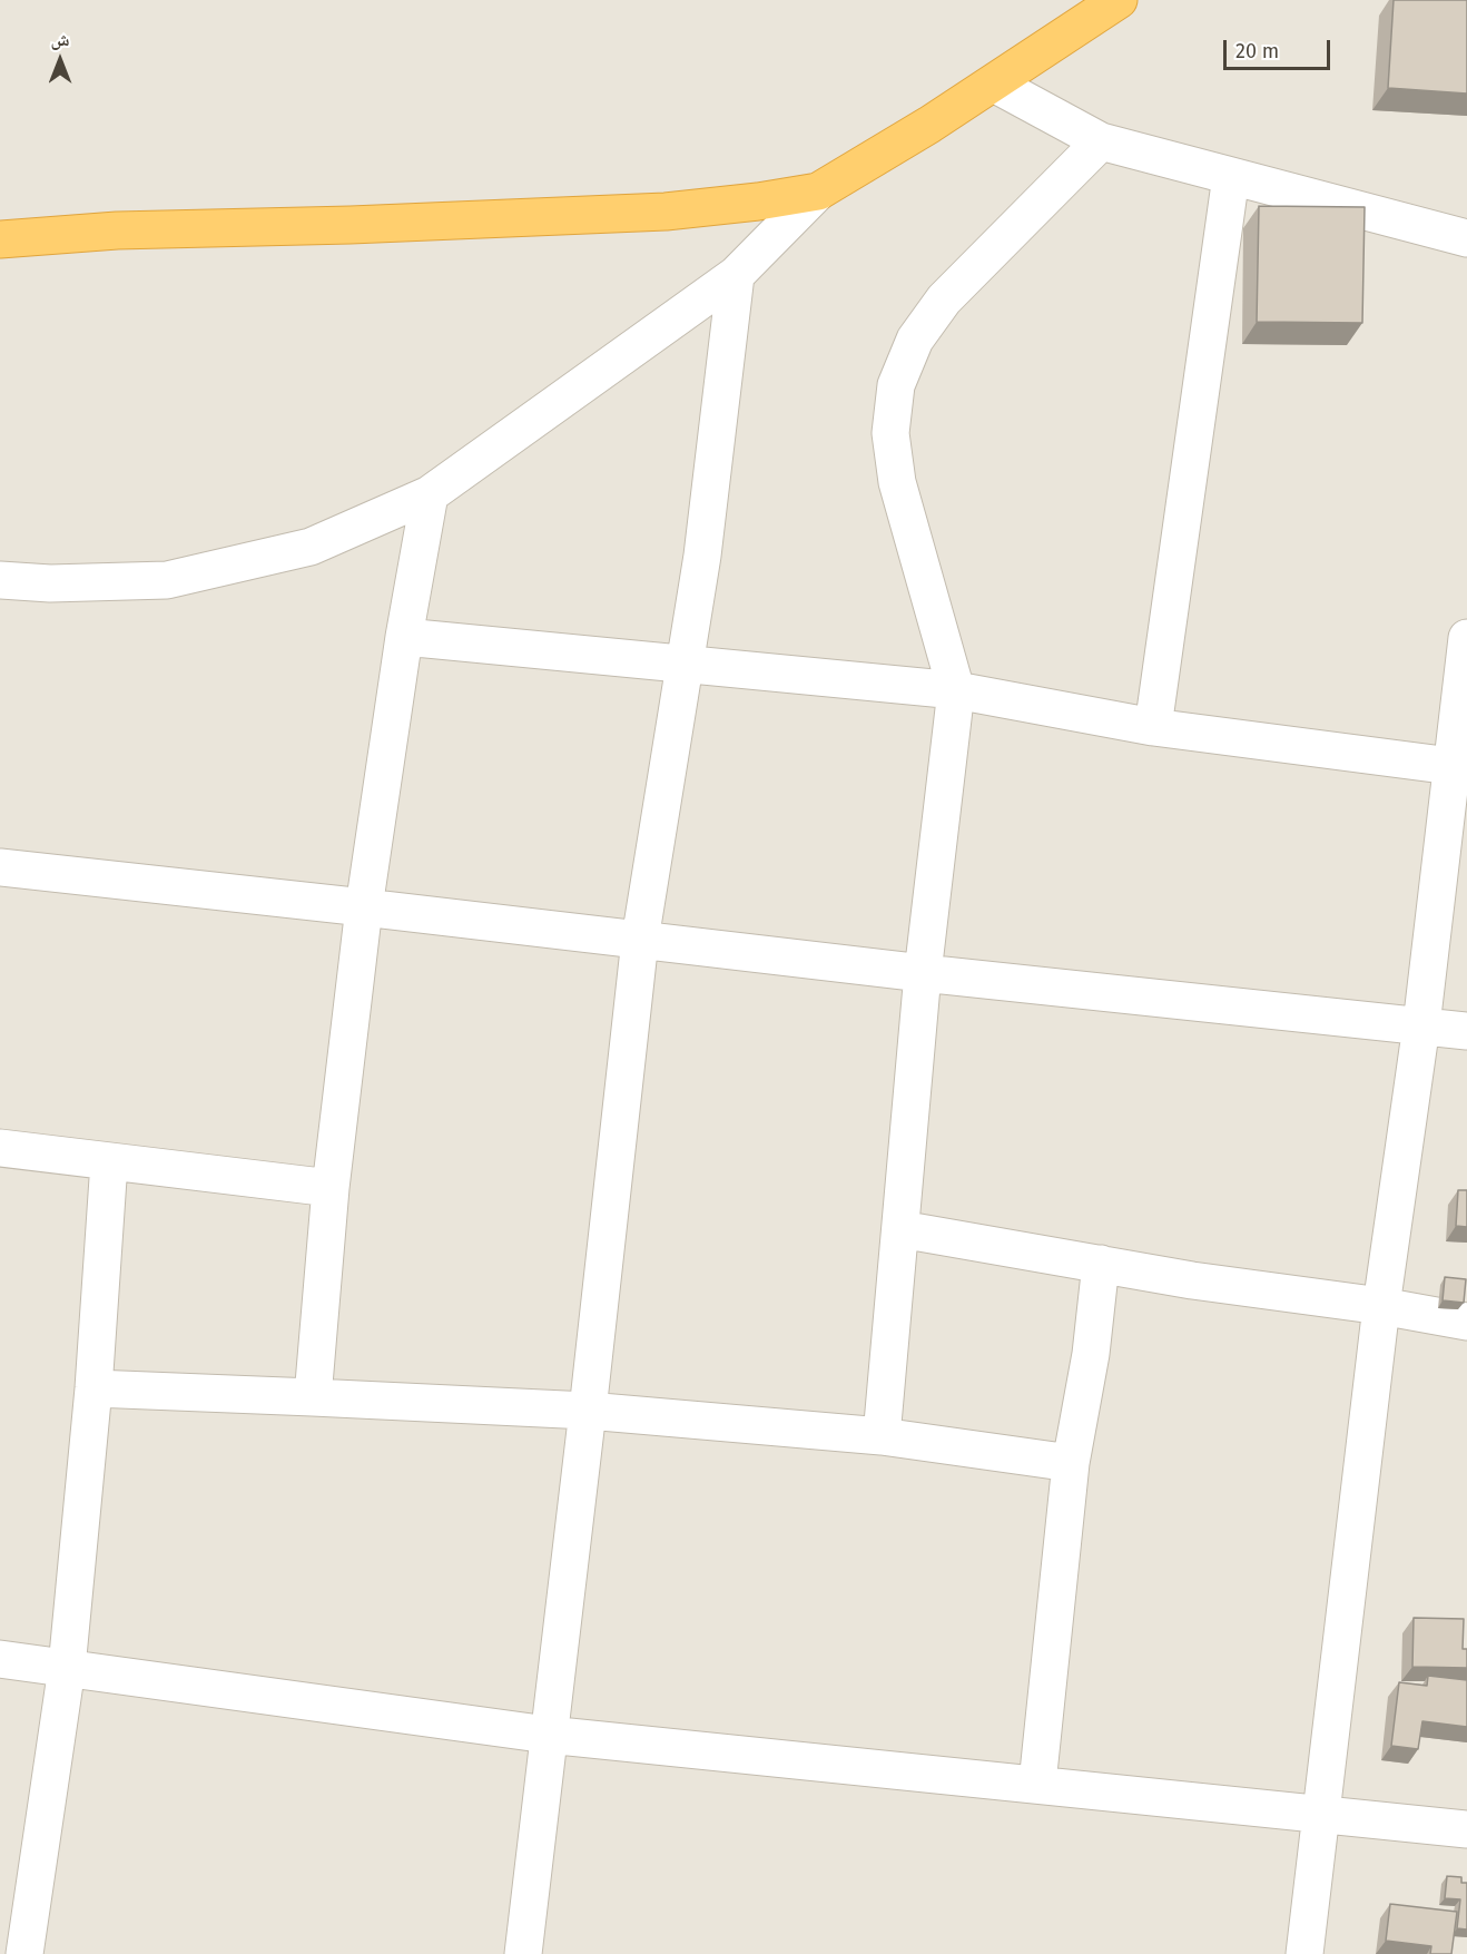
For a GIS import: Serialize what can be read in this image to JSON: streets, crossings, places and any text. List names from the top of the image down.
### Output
{
  "scale_bar": "20 m",
  "north": "top"
}
